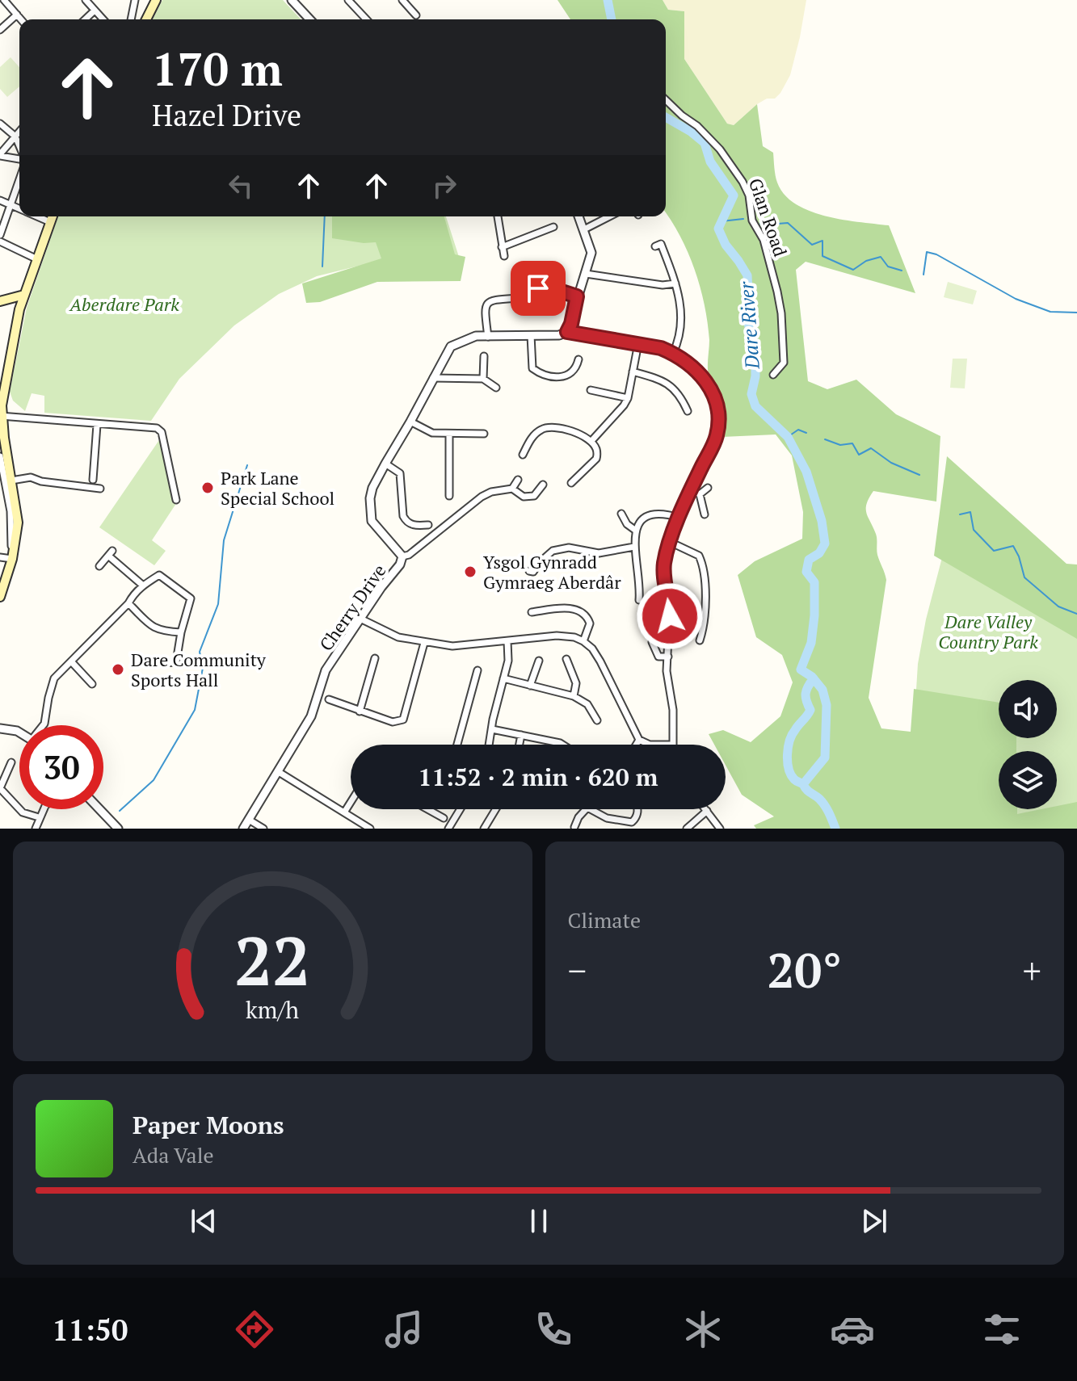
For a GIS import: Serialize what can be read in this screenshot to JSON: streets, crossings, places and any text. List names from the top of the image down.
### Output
{
  "streets": {
    "street": ["Glan Road", "Cherry Drive"]
  },
  "water": ["Dare River"],
  "parks": ["Aberdare Park", "Dare Valley Country Park"],
  "places": ["Park Lane Special School", "Ysgol Gynradd Gymraeg Aberdâr", "Dare Community Sports Hall"],
  "page": {
    "turn": ["170 m", "Hazel Drive"],
    "limit": "30",
    "trip": "11:52 · 2 min · 620 m",
    "tile": "Climate",
    "heat": ["−", "20°", "+"],
    "song": ["Paper Moons", "Ada Vale"],
    "tabs": "11:50",
    "gauge": ["22", "km/h"]
  }
}
